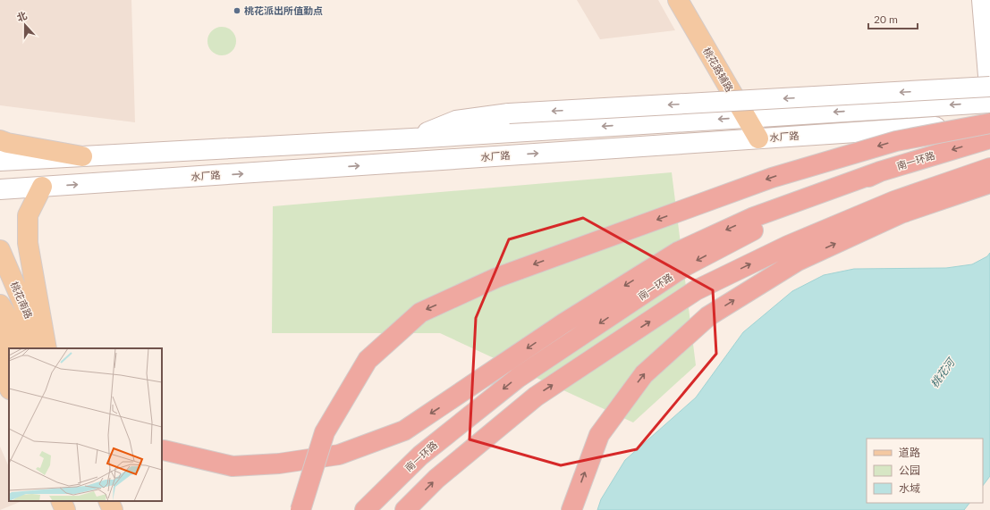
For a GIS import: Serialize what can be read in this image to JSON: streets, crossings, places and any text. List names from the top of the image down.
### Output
{
  "streets": {
    "highway": ["南一环路"],
    "main road": ["桃花路辅路", "桃花南路"],
    "street": ["水厂路"]
  },
  "crossings": [
    ["桃花路辅路", "水厂路"]
  ],
  "water": ["桃花河"],
  "places": ["桃花派出所值勤点"],
  "legend": ["道路", "公园", "水域"],
  "scale_bar": "20 m",
  "north": "top"
}
